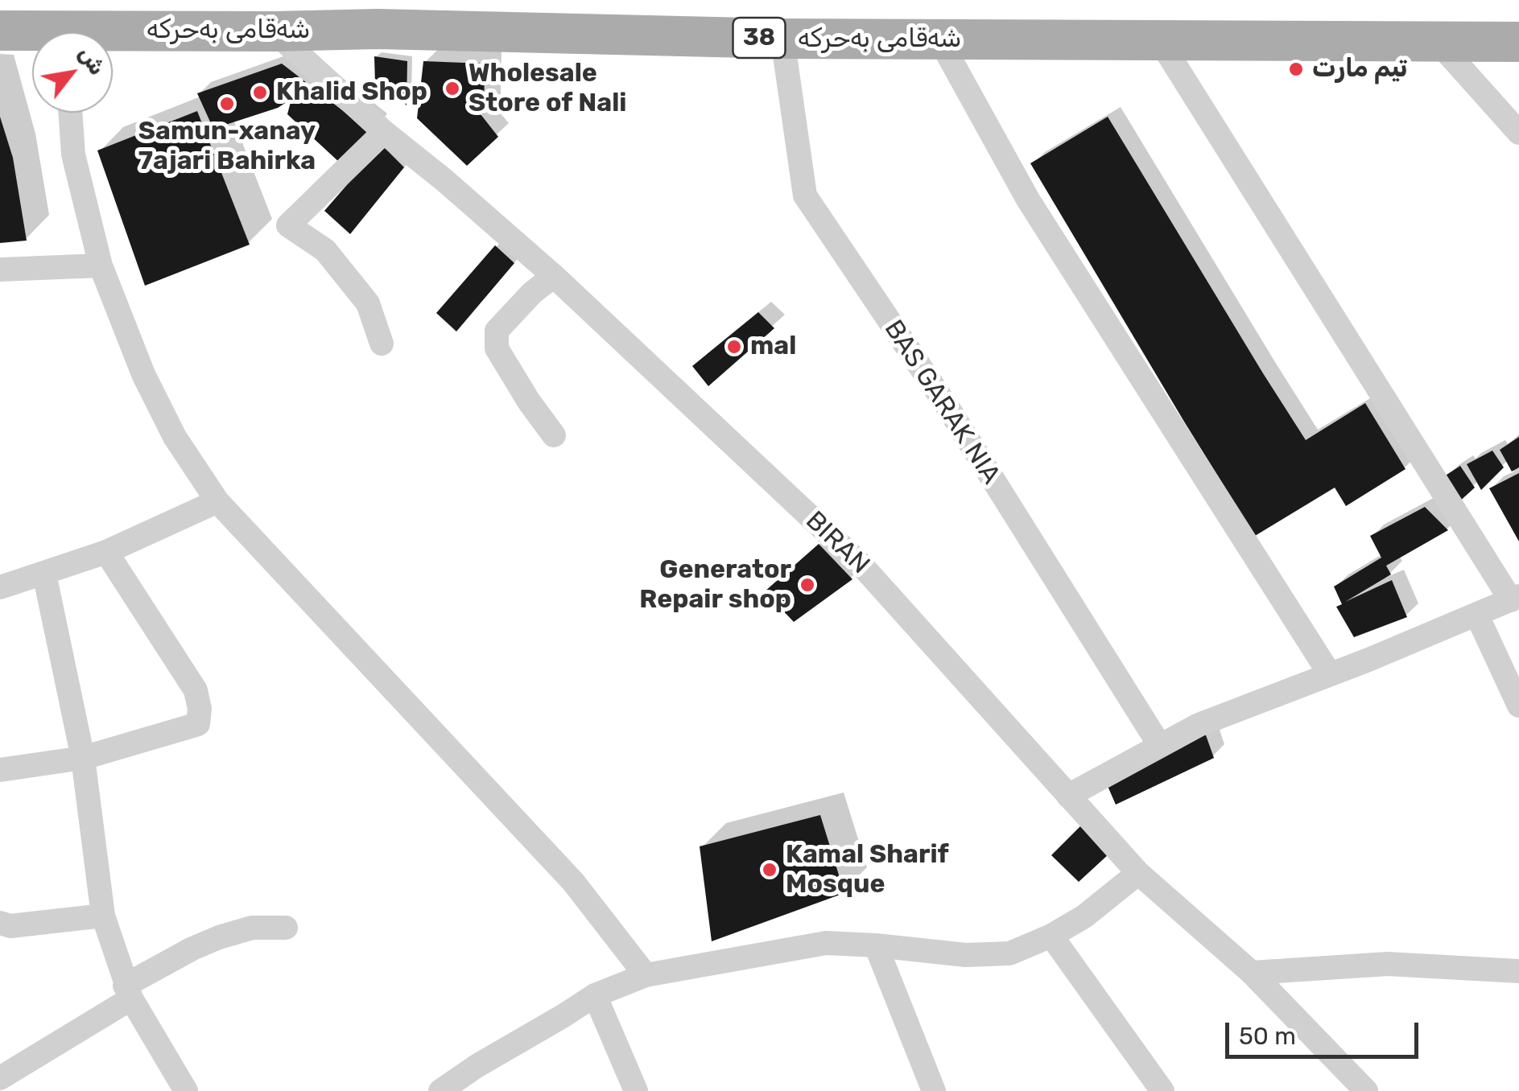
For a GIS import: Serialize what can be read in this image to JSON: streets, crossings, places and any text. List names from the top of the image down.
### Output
{
  "streets": {
    "main road": ["شەقامی بەحرکە", "38"],
    "street": ["BAS GARAK NIA", "BIRAN"]
  },
  "crossings": [
    ["شەقامی بەحرکە", "BAS GARAK NIA"],
    ["شەقامی بەحرکە", "BIRAN"]
  ],
  "places": [
    "تيم مارت",
    "Wholesale Store of Nali",
    "Khalid Shop",
    "Samun-xanay 7ajari Bahirka",
    "mal",
    "Generator Repair shop",
    "Kamal Sharif Mosque"
  ],
  "scale_bar": "50 m",
  "north": "top right"
}
